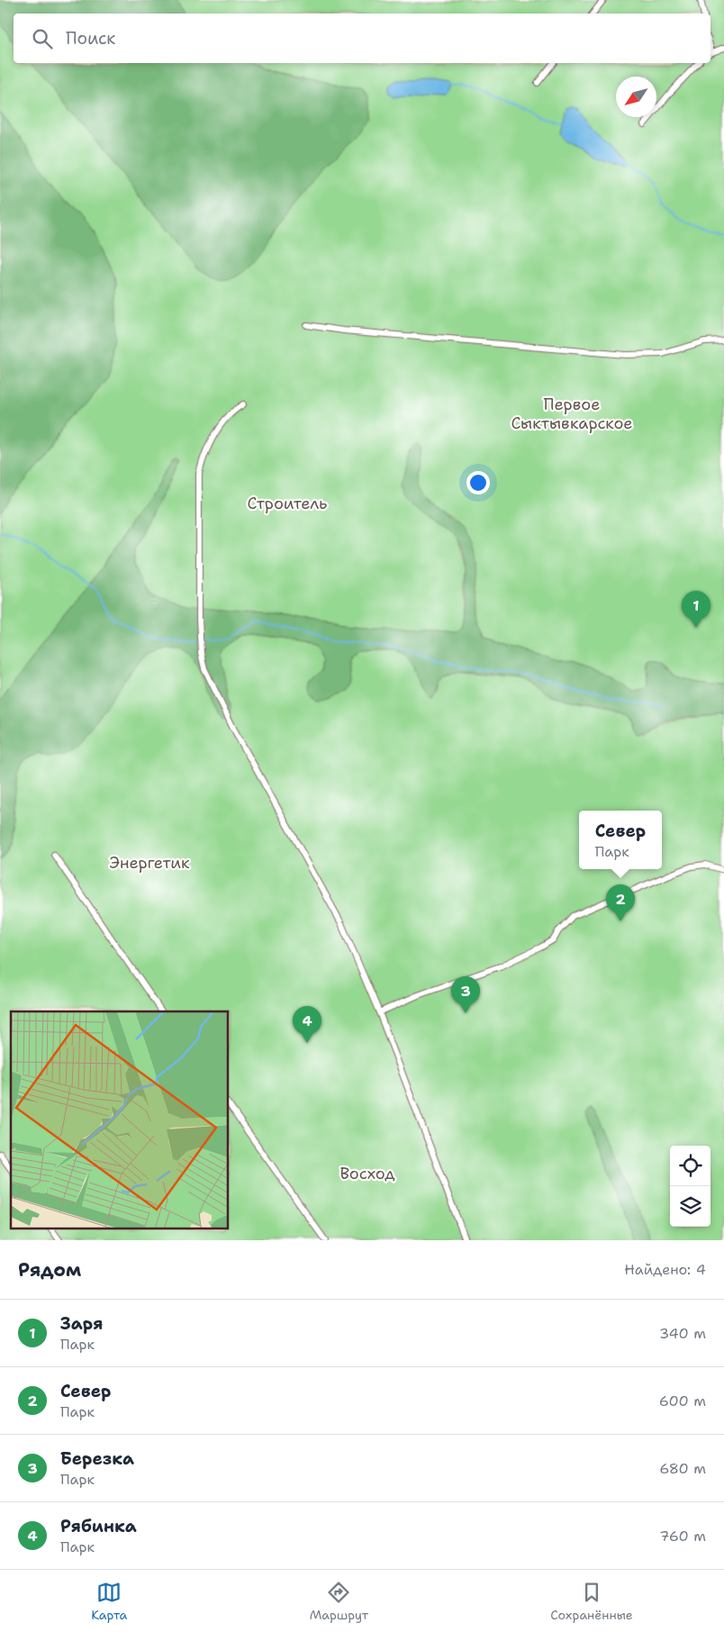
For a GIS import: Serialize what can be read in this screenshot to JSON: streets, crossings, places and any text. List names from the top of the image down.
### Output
{
  "parks": [
    "Первое Сыктывкарское",
    "Строитель",
    "Энергетик",
    "Восход"
  ],
  "north": "bottom left",
  "page": {
    "search": "Поиск",
    "pins": [
      "1",
      "2",
      "3",
      "4"
    ],
    "popup": ["Север", "Парк"],
    "heading": ["Рядом", "Найдено: 4"],
    "list": [
      {
        "mark": "1",
        "name": "Заря",
        "note": "Парк",
        "value": "340 m"
      },
      {
        "mark": "2",
        "name": "Север",
        "note": "Парк",
        "value": "600 m"
      },
      {
        "mark": "3",
        "name": "Березка",
        "note": "Парк",
        "value": "680 m"
      },
      {
        "mark": "4",
        "name": "Рябинка",
        "note": "Парк",
        "value": "760 m"
      }
    ],
    "nav": ["Карта", "Маршрут", "Сохранённые"]
  }
}
